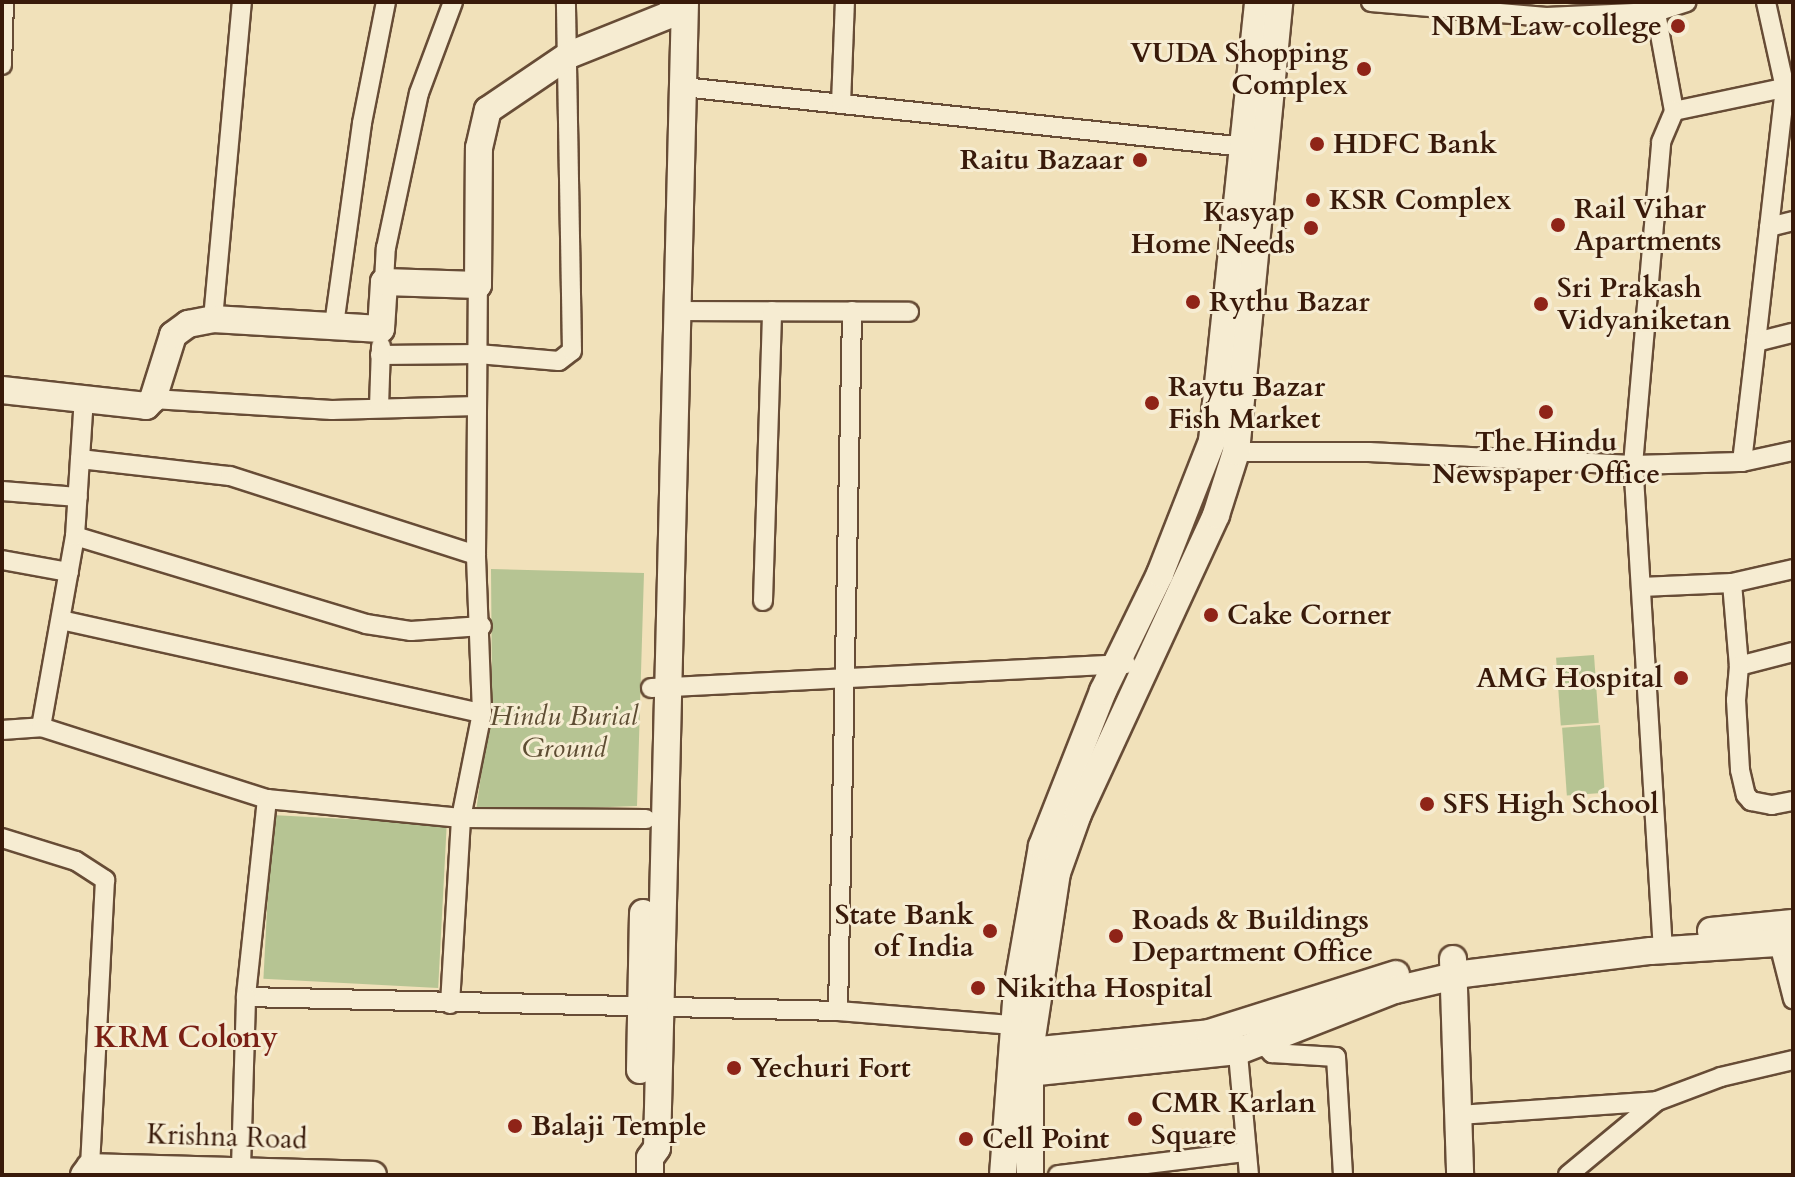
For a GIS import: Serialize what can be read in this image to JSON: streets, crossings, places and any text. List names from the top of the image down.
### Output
{
  "streets": {
    "street": ["Krishna Road"]
  },
  "districts": ["KRM Colony"],
  "parks": ["Hindu Burial Ground"],
  "places": [
    "NBM Law college",
    "VUDA Shopping Complex",
    "HDFC Bank",
    "Raitu Bazaar",
    "KSR Complex",
    "Rail Vihar Apartments",
    "Kasyap Home Needs",
    "Rythu Bazar",
    "Sri Prakash Vidyaniketan",
    "Raytu Bazar Fish Market",
    "The Hindu Newspaper Office",
    "Cake Corner",
    "AMG Hospital",
    "SFS High School",
    "State Bank of India",
    "Roads & Buildings Department Office",
    "Nikitha Hospital",
    "Yechuri Fort",
    "CMR Karlan Square",
    "Balaji Temple",
    "Cell Point"
  ]
}
